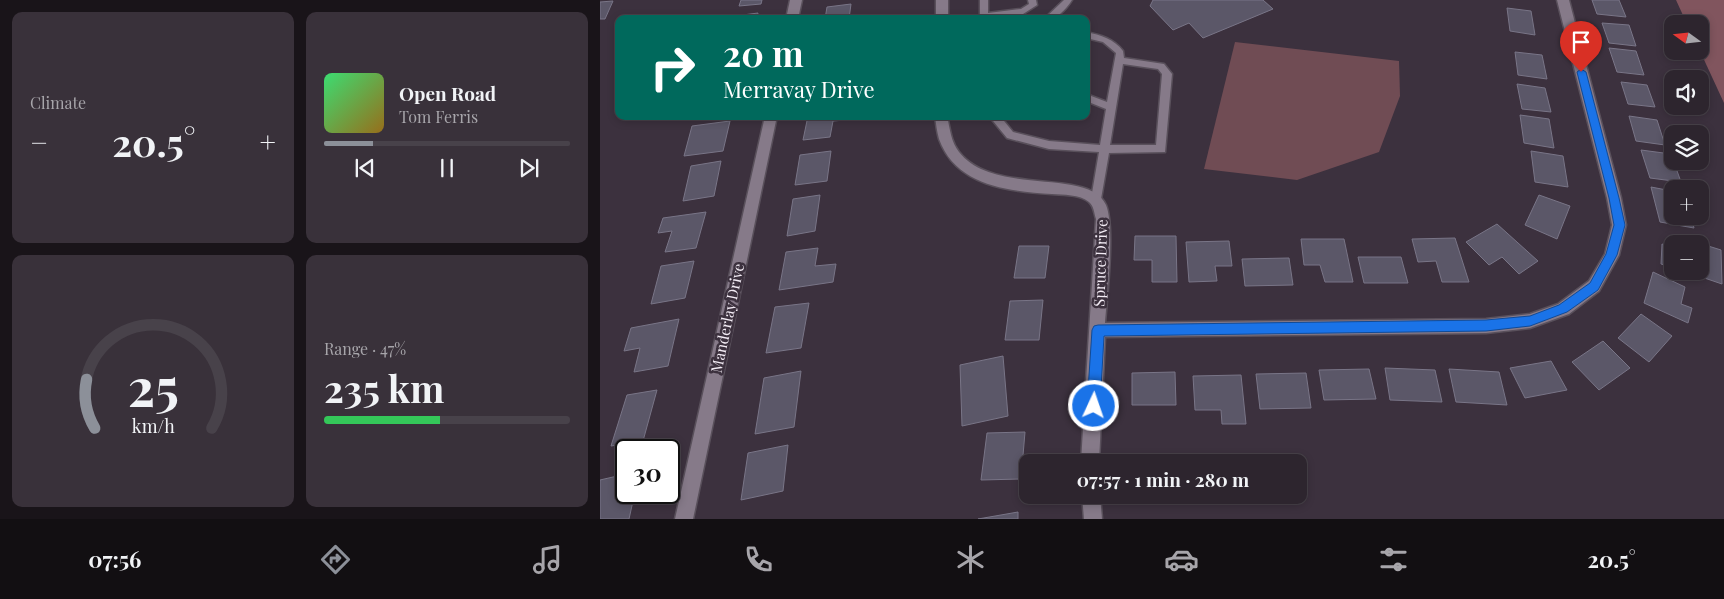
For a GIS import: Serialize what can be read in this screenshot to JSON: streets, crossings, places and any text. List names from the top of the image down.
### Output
{
  "streets": {
    "street": ["Spruce Drive", "Manderlay Drive"]
  },
  "north": "left",
  "page": {
    "tile": [
      "Climate",
      ["Range · 47%", "235 km"]
    ],
    "map_buttons": ["+", "−"],
    "turn": ["20 m", "Merravay Drive"],
    "song": ["Open Road", "Tom Ferris"],
    "heat": ["−", "20.5°", "+"],
    "limit": "30",
    "trip": "07:57 · 1 min · 280 m",
    "tabs": ["07:56", "20.5°"],
    "gauge": ["25", "km/h"]
  }
}
